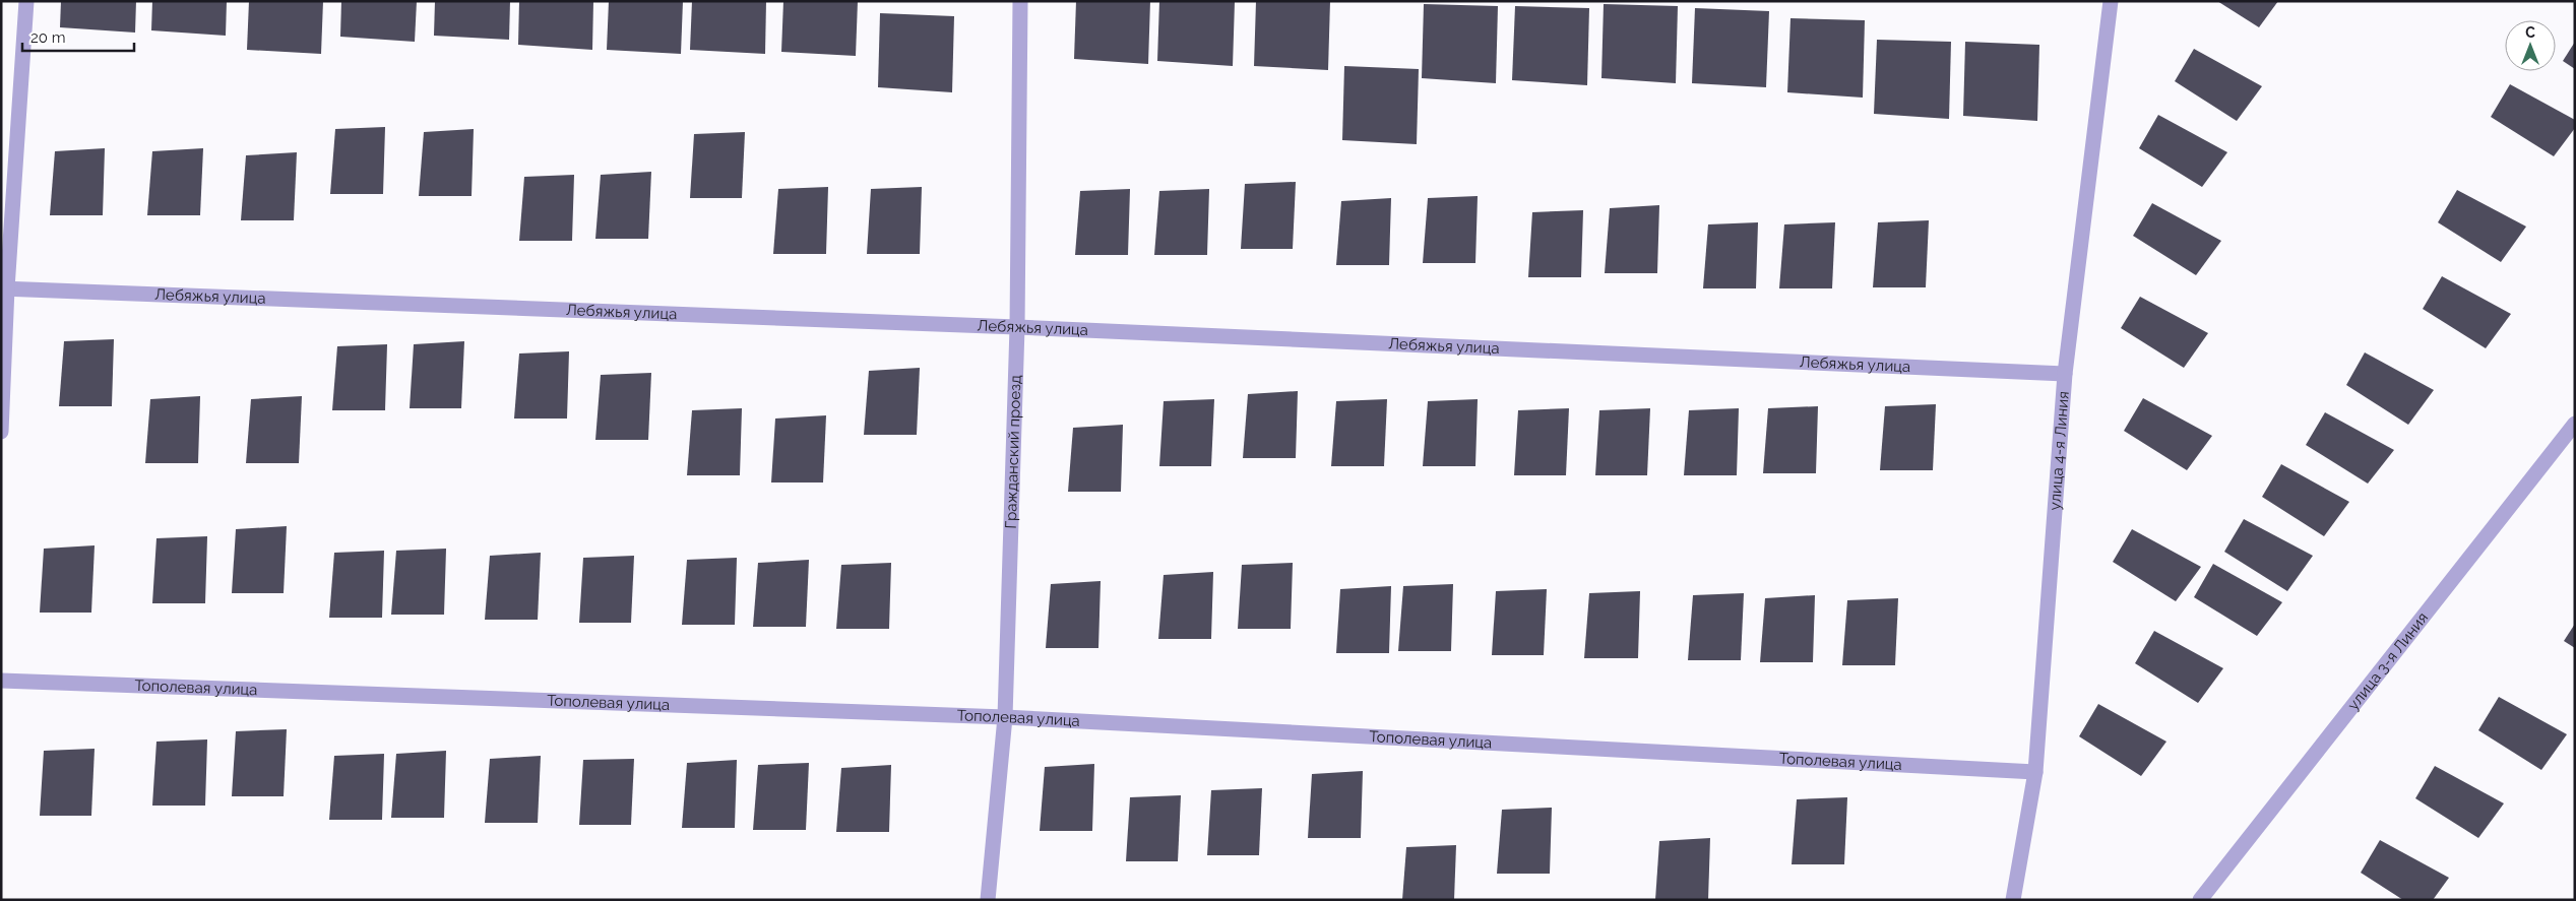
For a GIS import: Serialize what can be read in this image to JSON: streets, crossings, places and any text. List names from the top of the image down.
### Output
{
  "streets": {
    "street": [
      "Лебяжья улица",
      "улица 4-я Линия",
      "Гражданский проезд",
      "улица 3-я Линия",
      "Тополевая улица"
    ]
  },
  "crossings": [
    ["Лебяжья улица", "улица 4-я Линия"],
    ["Лебяжья улица", "Гражданский проезд"],
    ["улица 4-я Линия", "Тополевая улица"],
    ["Гражданский проезд", "Тополевая улица"]
  ],
  "scale_bar": "20 m",
  "north": "top"
}
